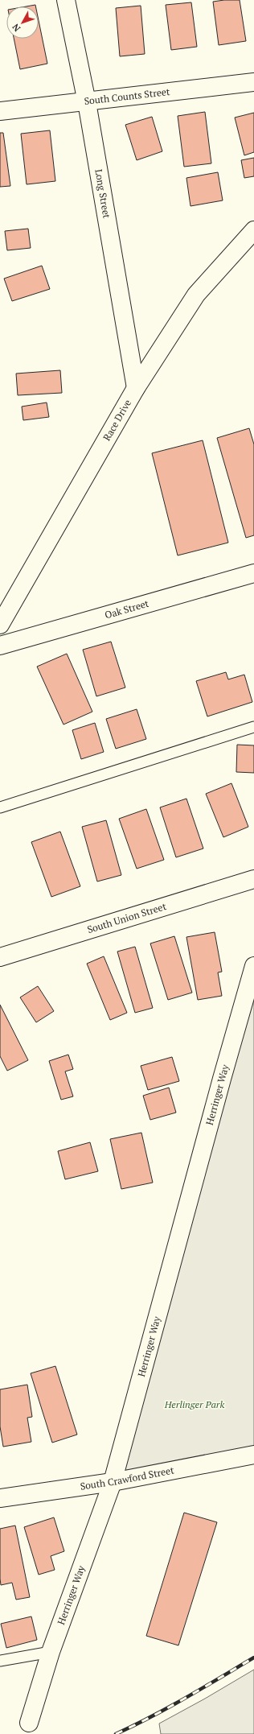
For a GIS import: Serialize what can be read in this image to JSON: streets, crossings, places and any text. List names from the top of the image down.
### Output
{
  "streets": {
    "street": [
      "South Counts Street",
      "Long Street",
      "Race Drive",
      "Oak Street",
      "South Union Street",
      "Herringer Way",
      "South Crawford Street"
    ]
  },
  "crossings": [
    ["South Counts Street", "Long Street"],
    ["Long Street", "Race Drive"],
    ["Herringer Way", "South Crawford Street"]
  ],
  "parks": ["Herlinger Park"],
  "north": "bottom left"
}
